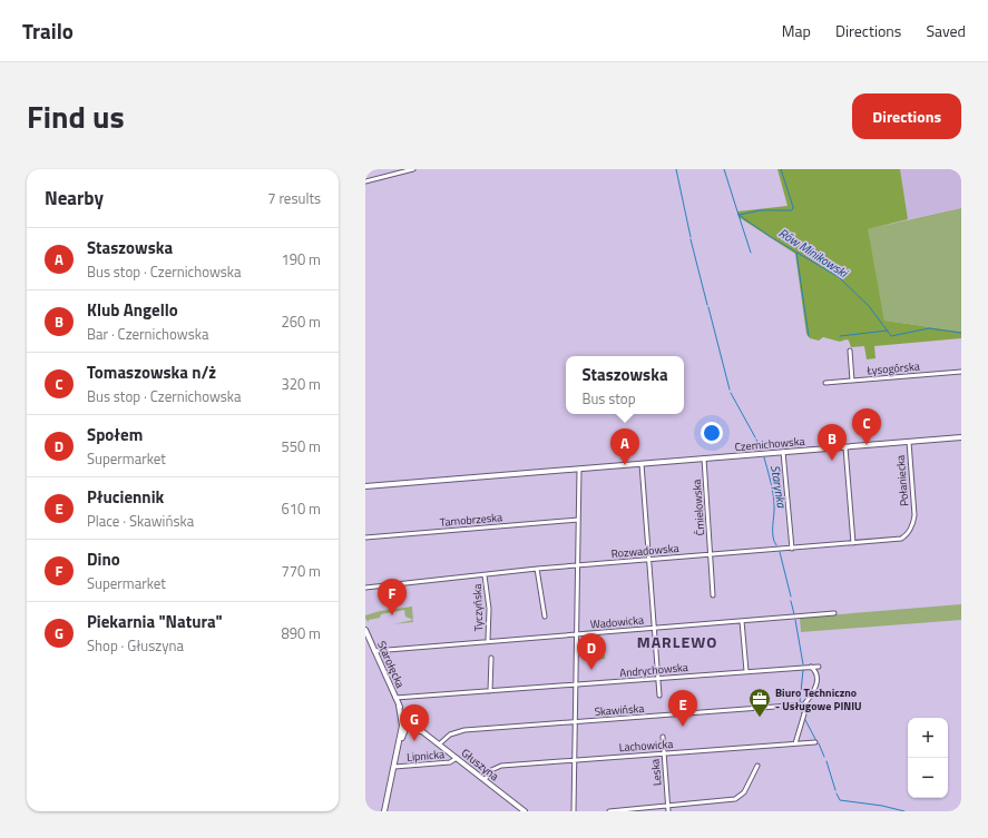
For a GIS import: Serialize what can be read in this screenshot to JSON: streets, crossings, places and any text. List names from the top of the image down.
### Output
{
  "streets": {
    "street": [
      "Łysogórska",
      "Czernichowska",
      "Połaniecka",
      "Ćmielowska",
      "Tarnobrzeska",
      "Rozwadowska",
      "Tyczyńska",
      "Wadowicka",
      "Starołęcka",
      "Andrychowska",
      "Skawińska",
      "Lachowicka",
      "Lipnicka",
      "Głuszyna",
      "Leska"
    ]
  },
  "crossings": [
    ["Czernichowska", "Połaniecka"],
    ["Czernichowska", "Ćmielowska"],
    ["Połaniecka", "Rozwadowska"],
    ["Ćmielowska", "Rozwadowska"],
    ["Rozwadowska", "Tyczyńska"],
    ["Tyczyńska", "Wadowicka"],
    ["Wadowicka", "Starołęcka"],
    ["Starołęcka", "Andrychowska"],
    ["Starołęcka", "Lipnicka"],
    ["Starołęcka", "Głuszyna"],
    ["Skawińska", "Głuszyna"],
    ["Lachowicka", "Głuszyna"],
    ["Lachowicka", "Leska"],
    ["Lipnicka", "Głuszyna"]
  ],
  "districts": ["MARLEWO"],
  "water": ["Rów Minikowski", "Starynka"],
  "places": {
    "office": ["Biuro Techniczno - Usługowe PINIU"]
  },
  "page": {
    "header": "Trailo",
    "nav": ["Map", "Directions", "Saved"],
    "title": "Find us",
    "buttons": "Directions",
    "heading": ["Nearby", "7 results"],
    "list": [
      {
        "mark": "A",
        "name": "Staszowska",
        "note": "Bus stop · Czernichowska",
        "value": "190 m"
      },
      {
        "mark": "B",
        "name": "Klub Angello",
        "note": "Bar · Czernichowska",
        "value": "260 m"
      },
      {
        "mark": "C",
        "name": "Tomaszowska n/ż",
        "note": "Bus stop · Czernichowska",
        "value": "320 m"
      },
      {
        "mark": "D",
        "name": "Społem",
        "note": "Supermarket",
        "value": "550 m"
      },
      {
        "mark": "E",
        "name": "Płuciennik",
        "note": "Place · Skawińska",
        "value": "610 m"
      },
      {
        "mark": "F",
        "name": "Dino",
        "note": "Supermarket",
        "value": "770 m"
      },
      {
        "mark": "G",
        "name": "Piekarnia \"Natura\"",
        "note": "Shop · Głuszyna",
        "value": "890 m"
      }
    ],
    "popup": ["Staszowska", "Bus stop"],
    "pins": [
      "C",
      "B",
      "A",
      "F",
      "D",
      "E",
      "G"
    ],
    "map_buttons": ["+", "−"]
  }
}
